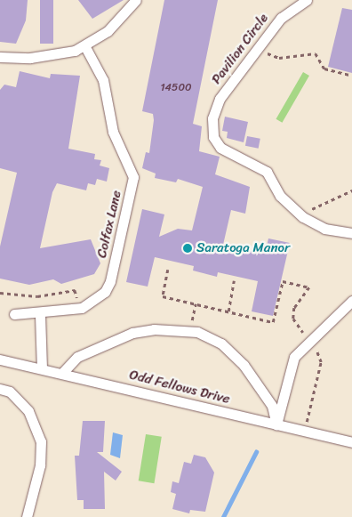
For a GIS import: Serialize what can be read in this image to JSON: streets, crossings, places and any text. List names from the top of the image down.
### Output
{
  "streets": {
    "street": ["Pavilion Circle", "Colfax Lane", "Odd Fellows Drive"]
  },
  "places": ["Saratoga Manor"],
  "house_numbers": ["14500"]
}
